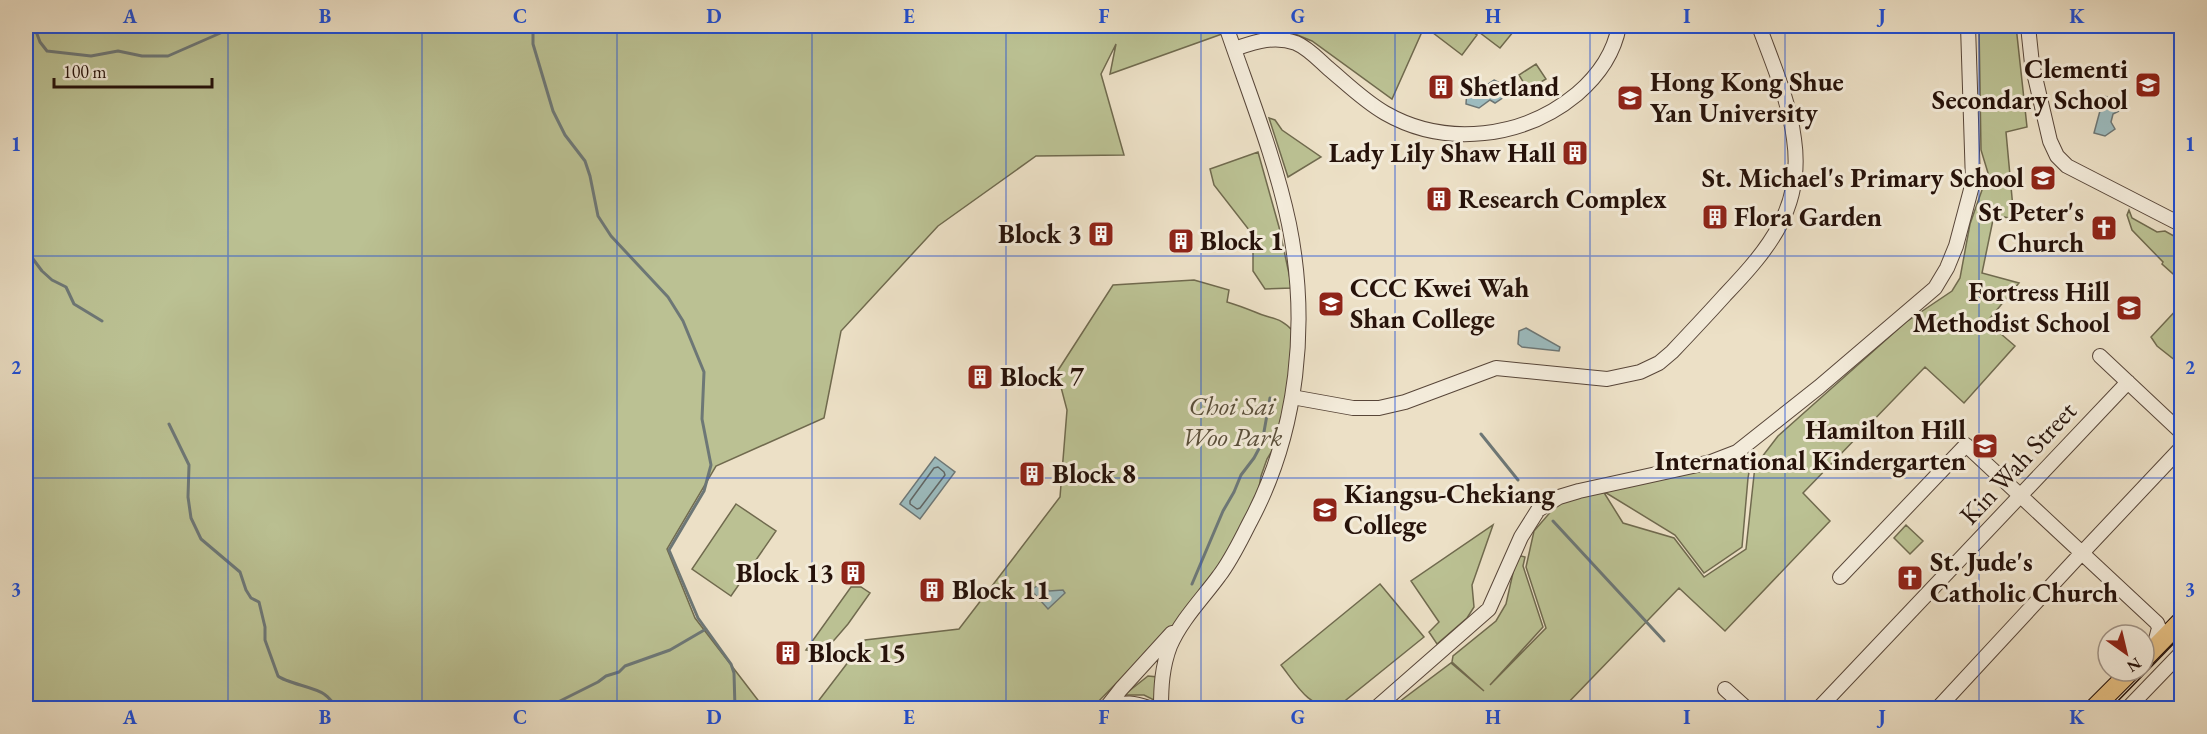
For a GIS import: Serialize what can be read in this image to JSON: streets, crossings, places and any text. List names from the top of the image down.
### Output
{
  "streets": {
    "street": ["Kin Wah Street"]
  },
  "parks": ["Choi Sai Woo Park"],
  "places": {
    "school or university": [
      "Clementi Secondary School",
      "Hong Kong Shue Yan University",
      "St. Michael's Primary School",
      "CCC Kwei Wah Shan College",
      "Fortress Hill Methodist School",
      "Hamilton Hill International Kindergarten",
      "Kiangsu-Chekiang College"
    ],
    "building": [
      "Shetland",
      "Lady Lily Shaw Hall",
      "Research Complex",
      "Flora Garden",
      "Block 3",
      "Block 1",
      "Block 7",
      "Block 8",
      "Block 13",
      "Block 11",
      "Block 15"
    ],
    "church": ["St Peter's Church", "St. Jude's Catholic Church"]
  },
  "scale_bar": "100 m",
  "north": "bottom right",
  "grid": {
    "columns": [
      "A",
      "B",
      "C",
      "D",
      "E",
      "F",
      "G",
      "H",
      "I",
      "J",
      "K"
    ],
    "rows": ["1", "2", "3"]
  }
}
